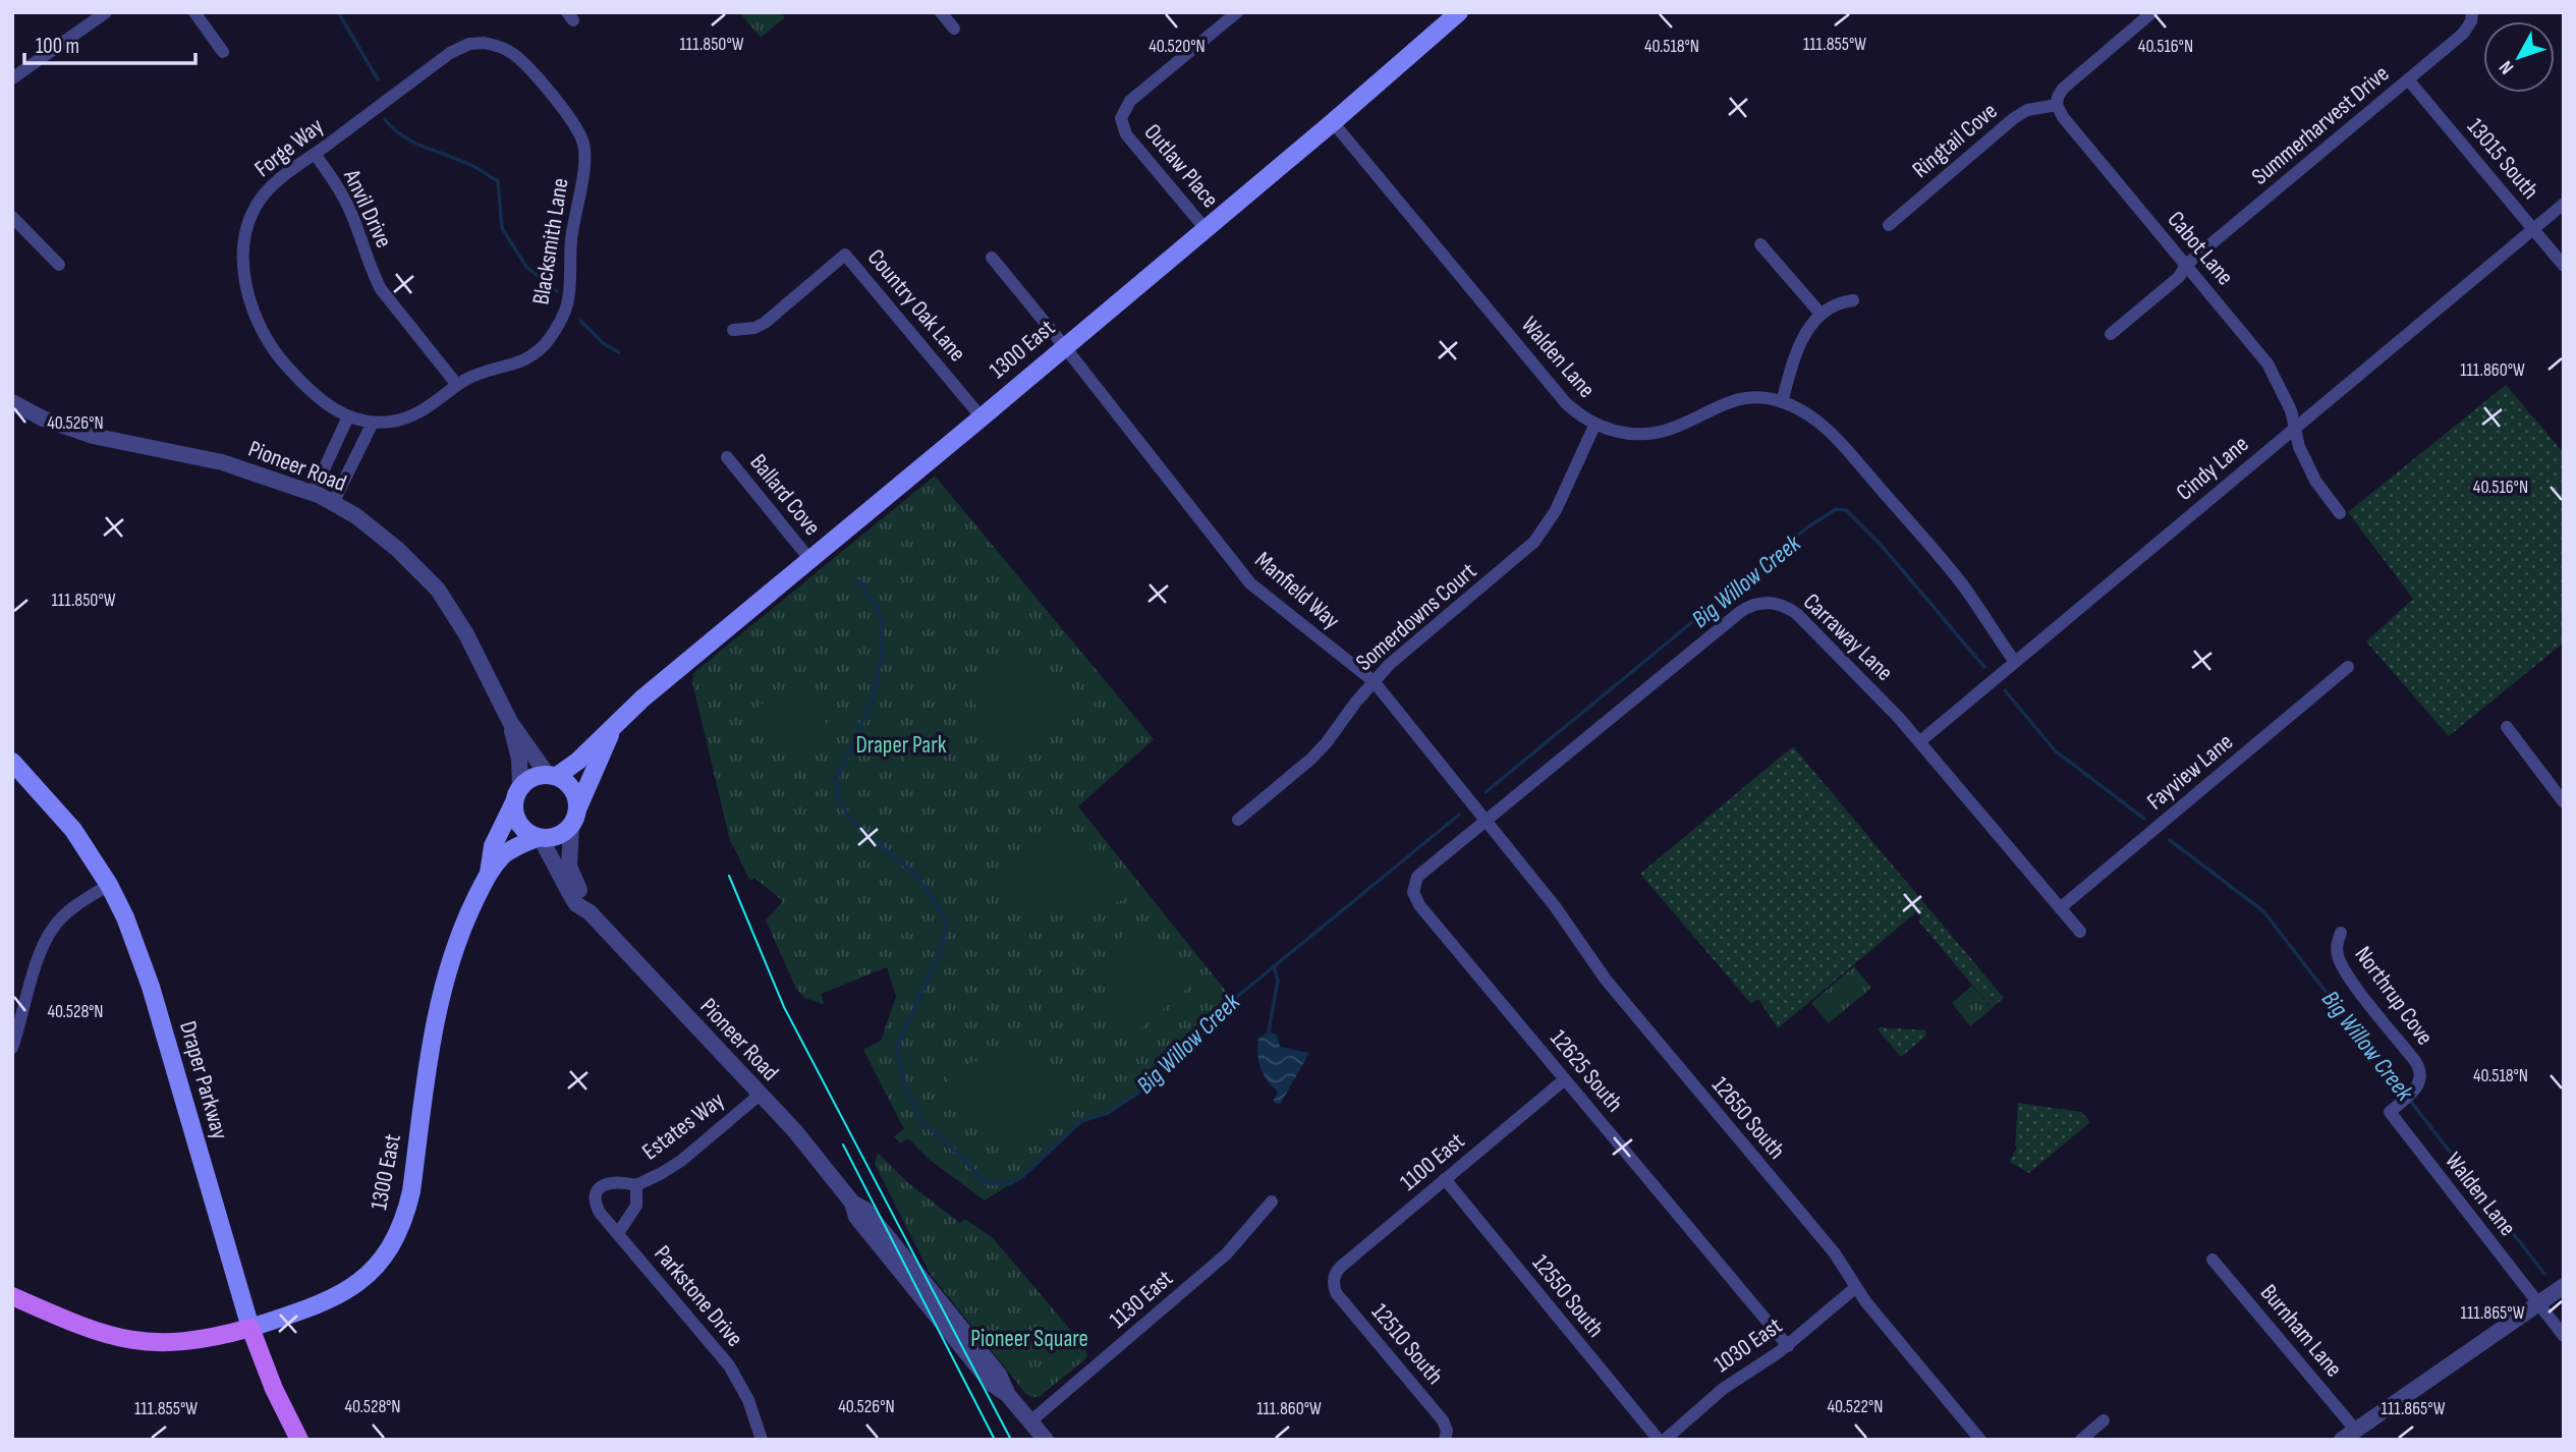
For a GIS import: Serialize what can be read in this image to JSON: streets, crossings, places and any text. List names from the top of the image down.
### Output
{
  "streets": {
    "main road": ["1300 East", "Draper Parkway"],
    "street": [
      "Summerharvest Drive",
      "Ringtail Cove",
      "Forge Way",
      "13015 South",
      "Outlaw Place",
      "Anvil Drive",
      "Blacksmith Lane",
      "Cabot Lane",
      "Country Oak Lane",
      "Walden Lane",
      "Pioneer Road",
      "Cindy Lane",
      "Ballard Cove",
      "Manfield Way",
      "Somerdowns Court",
      "Carraway Lane",
      "Fayview Lane",
      "Northrup Cove",
      "12625 South",
      "12650 South",
      "Estates Way",
      "1100 East",
      "Parkstone Drive",
      "12550 South",
      "1130 East",
      "Burnham Lane",
      "12510 South",
      "1030 East"
    ]
  },
  "crossings": [
    ["Summerharvest Drive", "13015 South"],
    ["Summerharvest Drive", "Cabot Lane"],
    ["Ringtail Cove", "Cabot Lane"],
    ["Forge Way", "Anvil Drive"],
    ["Forge Way", "Blacksmith Lane"],
    ["13015 South", "Cindy Lane"],
    ["Outlaw Place", "1300 East"],
    ["Anvil Drive", "Blacksmith Lane"],
    ["Cabot Lane", "Cindy Lane"],
    ["Country Oak Lane", "1300 East"],
    ["1300 East", "Walden Lane"],
    ["1300 East", "Pioneer Road"],
    ["1300 East", "Ballard Cove"],
    ["1300 East", "Manfield Way"],
    ["1300 East", "Draper Parkway"],
    ["Walden Lane", "Cindy Lane"],
    ["Walden Lane", "Somerdowns Court"],
    ["Walden Lane", "Northrup Cove"],
    ["Pioneer Road", "Estates Way"],
    ["Pioneer Road", "1130 East"],
    ["Cindy Lane", "Carraway Lane"],
    ["Manfield Way", "Somerdowns Court"],
    ["Manfield Way", "Carraway Lane"],
    ["Manfield Way", "12650 South"],
    ["Carraway Lane", "Fayview Lane"],
    ["Carraway Lane", "12625 South"],
    ["Carraway Lane", "12650 South"],
    ["12625 South", "1100 East"],
    ["12625 South", "1030 East"],
    ["12650 South", "1030 East"],
    ["Estates Way", "Parkstone Drive"],
    ["1100 East", "12550 South"],
    ["1100 East", "12510 South"]
  ],
  "water": ["Big Willow Creek"],
  "parks": ["Draper Park", "Pioneer Square"],
  "scale_bar": "100 m",
  "north": "bottom left",
  "coordinates": [
    "111.850°W",
    "111.855°W",
    "40.518°N",
    "40.520°N",
    "40.516°N",
    "111.860°W",
    "40.526°N",
    "40.528°N",
    "111.865°W",
    "40.522°N"
  ]
}
